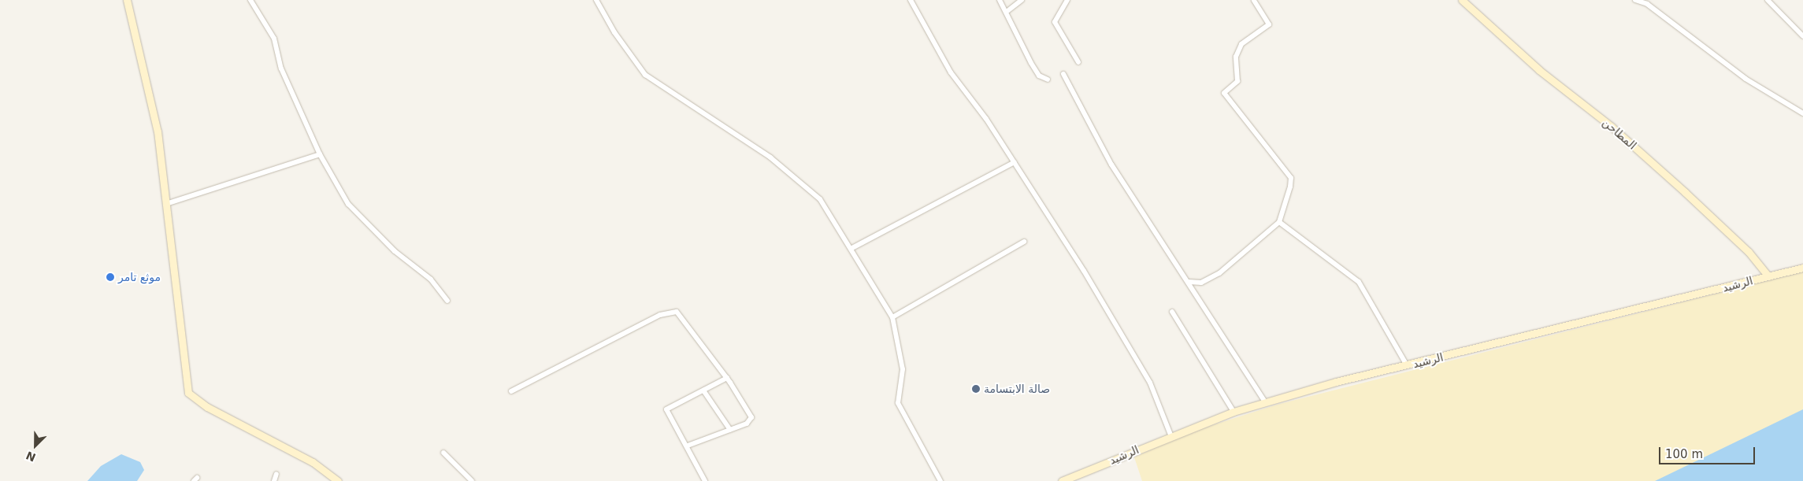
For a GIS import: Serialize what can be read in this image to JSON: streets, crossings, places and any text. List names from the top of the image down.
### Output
{
  "streets": {
    "main road": ["المطاحن", "الرشيد"]
  },
  "crossings": [
    ["المطاحن", "الرشيد"]
  ],
  "places": ["موثع تامر", "صالة الابتسامة"],
  "scale_bar": "100 m",
  "north": "bottom left"
}
